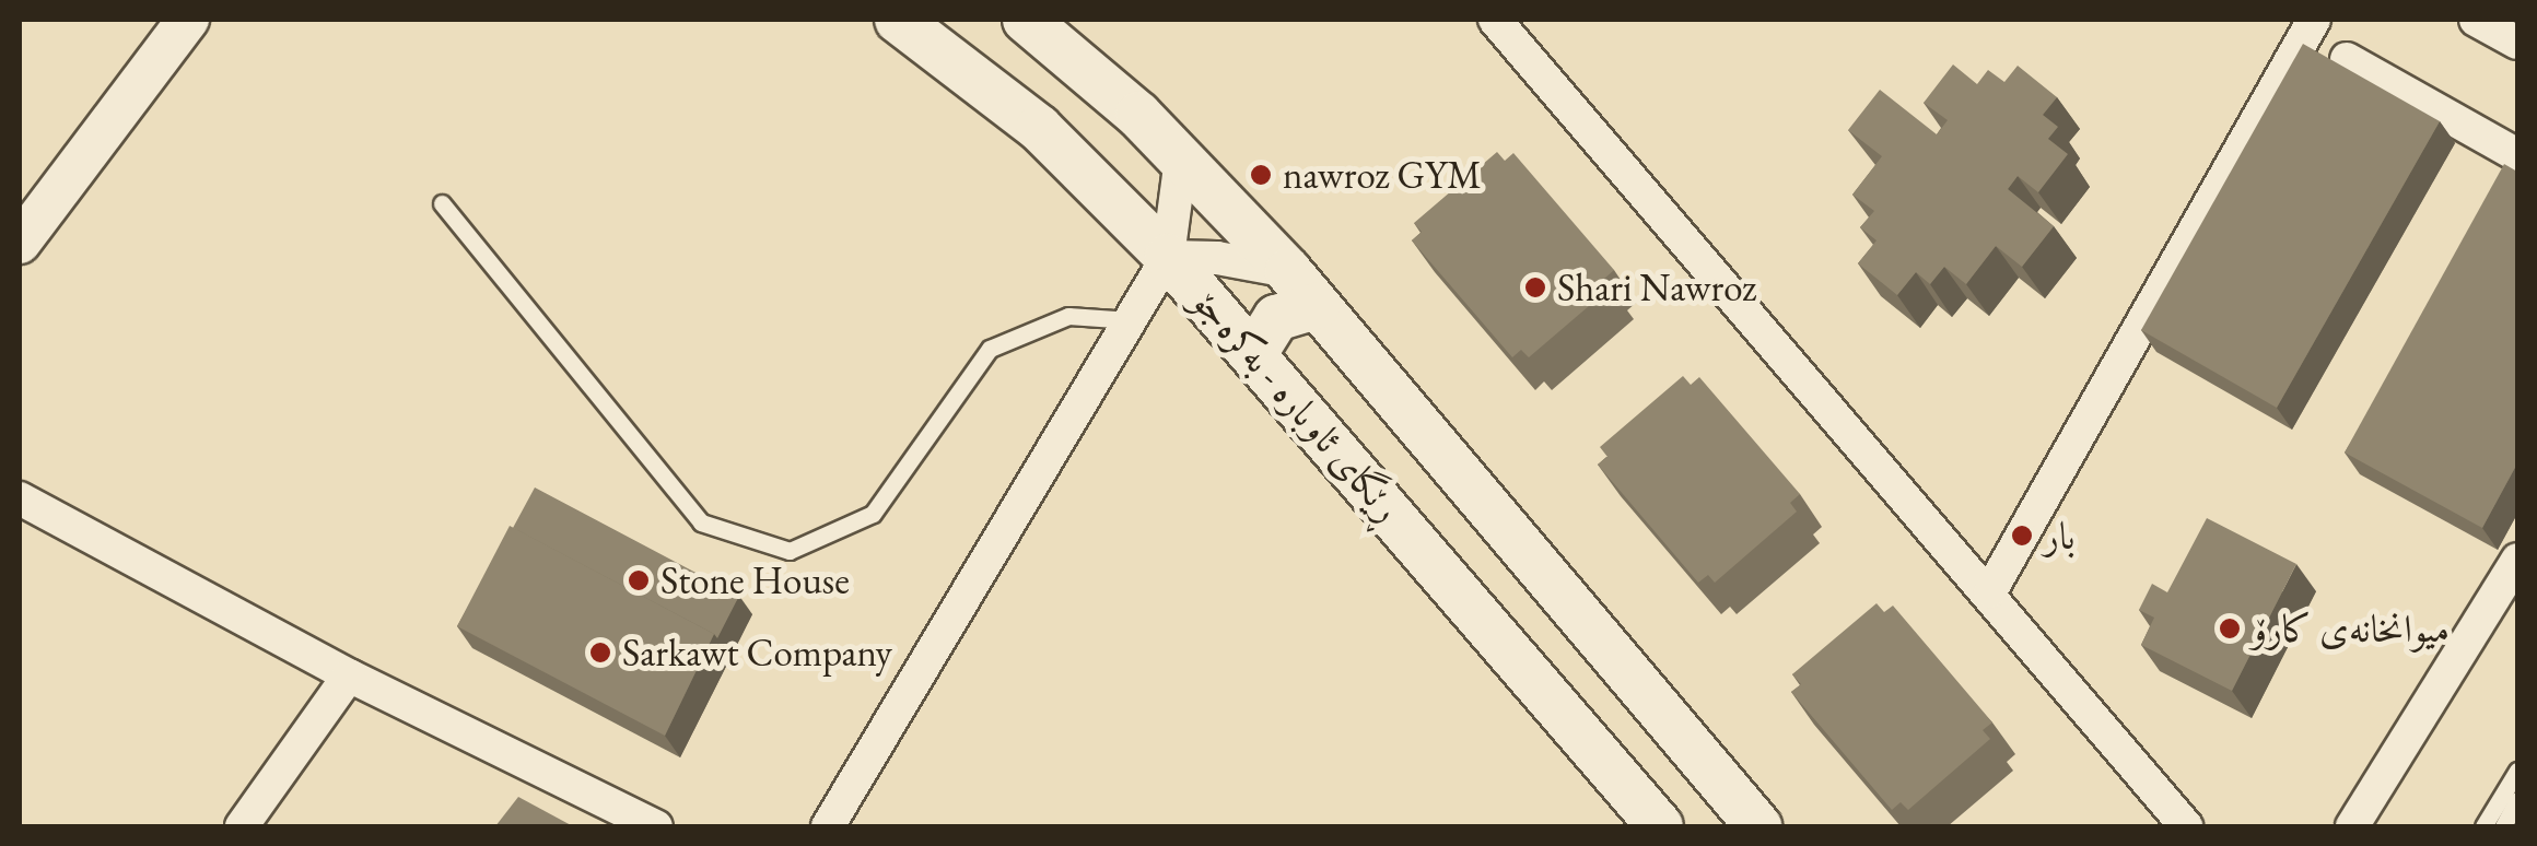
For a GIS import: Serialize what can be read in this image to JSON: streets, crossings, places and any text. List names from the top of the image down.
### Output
{
  "streets": {
    "main road": ["ڕێگای ئاوبارە - بەکرەجۆ"]
  },
  "places": [
    "nawroz GYM",
    "Shari Nawroz",
    "بار",
    "Stone House",
    "میوانخانەی کارۆ",
    "Sarkawt Company"
  ]
}
